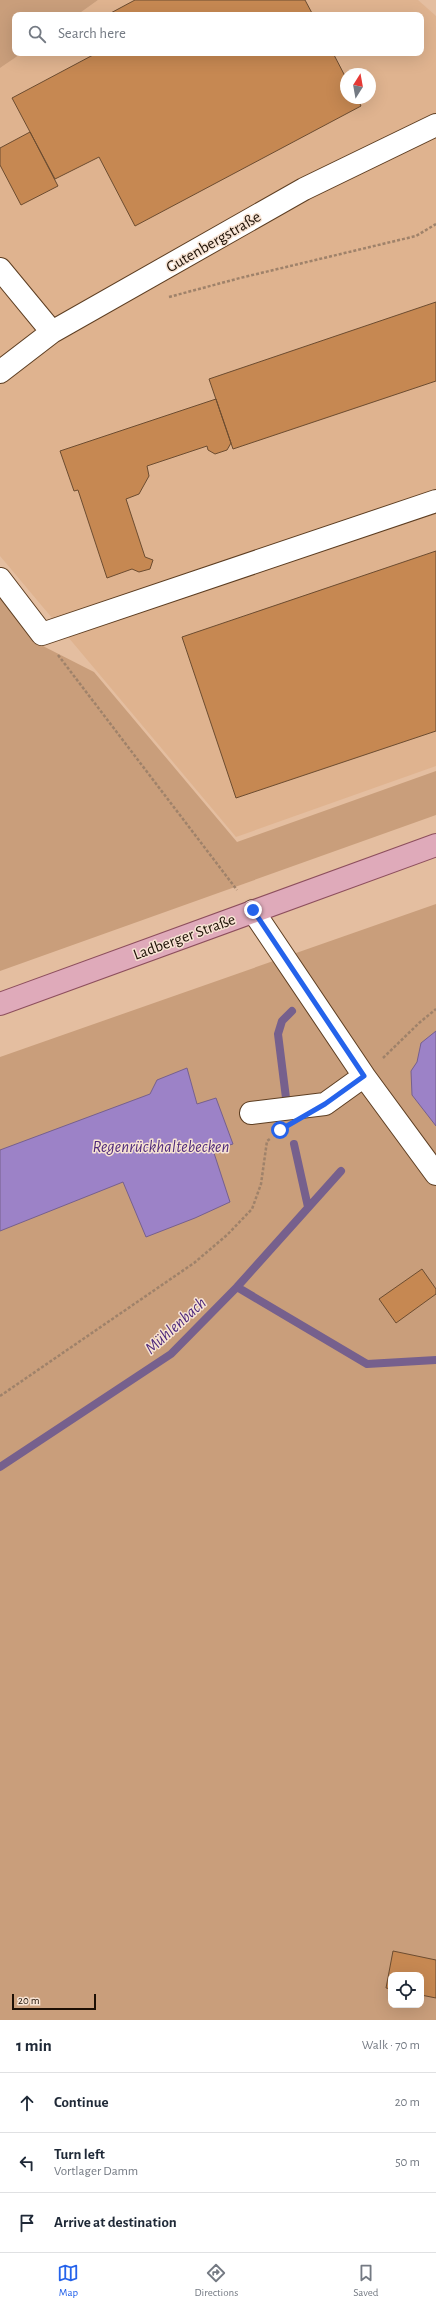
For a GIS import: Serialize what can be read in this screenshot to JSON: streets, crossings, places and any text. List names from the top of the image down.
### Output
{
  "streets": {
    "main road": ["Ladberger Straße"],
    "street": ["Gutenbergstraße"]
  },
  "water": ["Regenrückhaltebecken", "Mühlenbach"],
  "scale_bar": "20 m",
  "north": "top",
  "page": {
    "search": "Search here",
    "scale": "20 m",
    "heading": ["1 min", "Walk · 70 m"],
    "list": [
      ["Continue", "20 m"],
      ["Turn left", "Vortlager Damm", "50 m"],
      "Arrive at destination"
    ],
    "nav": ["Map", "Directions", "Saved"]
  }
}
